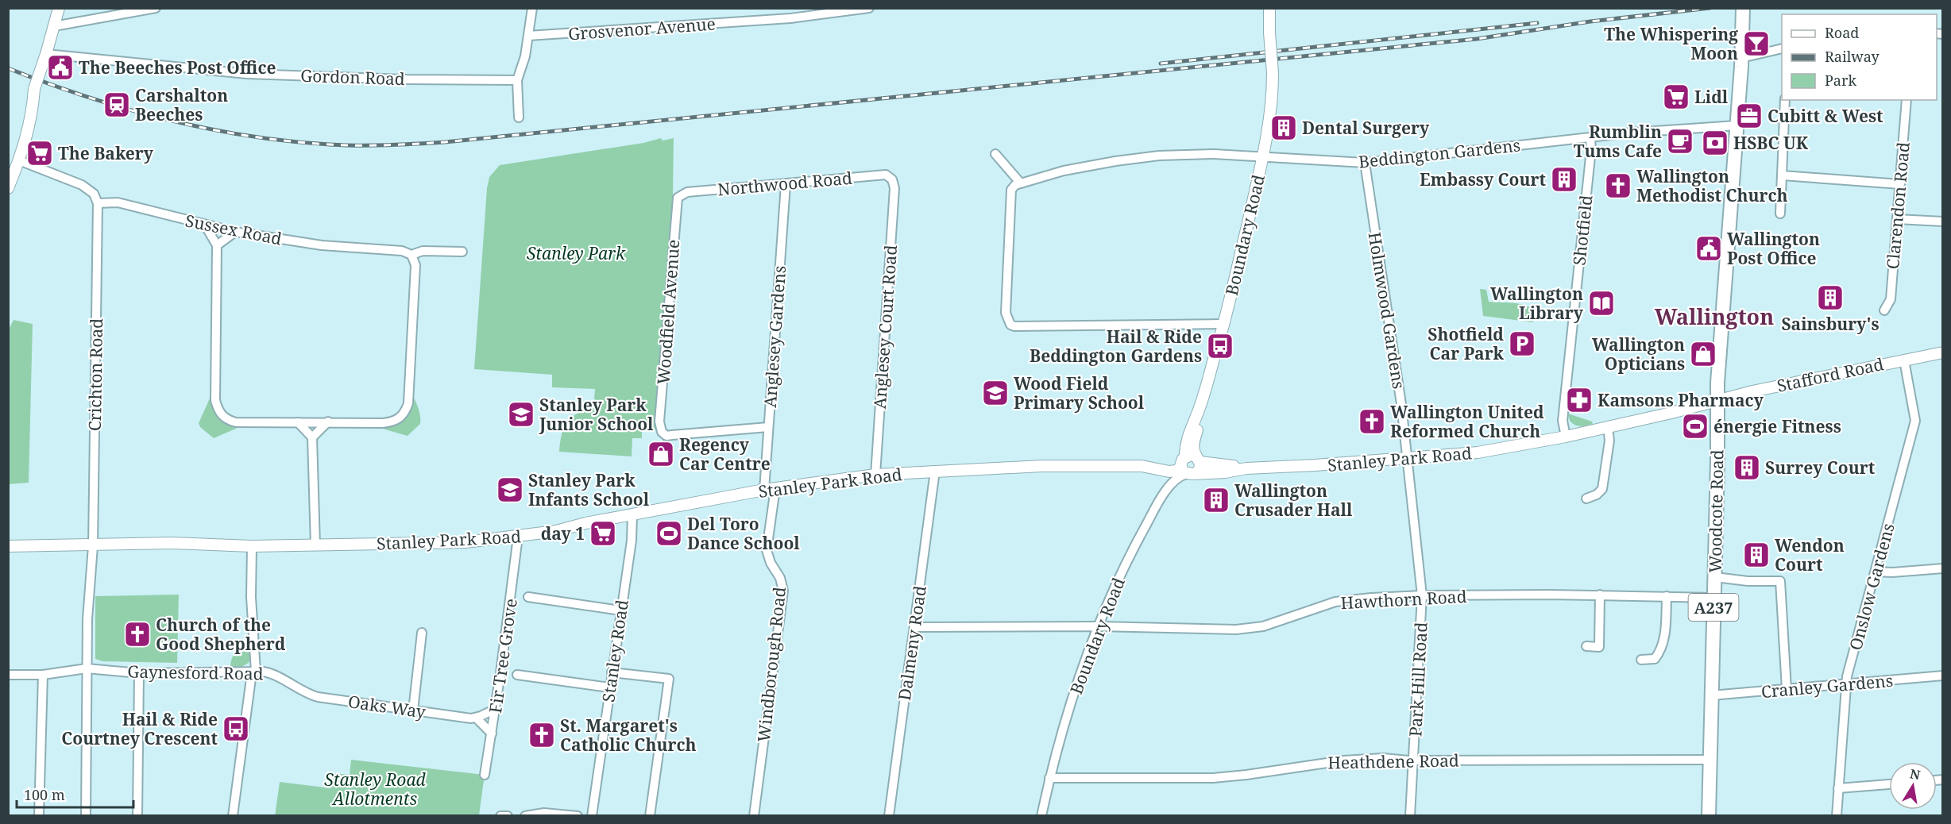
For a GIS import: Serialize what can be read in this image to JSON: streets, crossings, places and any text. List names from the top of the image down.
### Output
{
  "streets": {
    "main road": [
      "Boundary Road",
      "Stafford Road",
      "Stanley Park Road",
      "Woodcote Road",
      "A237"
    ],
    "street": [
      "Grosvenor Avenue",
      "Gordon Road",
      "Beddington Gardens",
      "Northwood Road",
      "Clarendon Road",
      "Sussex Road",
      "Shotfield",
      "Holmwood Gardens",
      "Woodfield Avenue",
      "Anglesey Court Road",
      "Anglesey Gardens",
      "Crichton Road",
      "Onslow Gardens",
      "Hawthorn Road",
      "Dalmeny Road",
      "Stanley Road",
      "Fir Tree Grove",
      "Windborough Road",
      "Gaynesford Road",
      "Park Hill Road",
      "Cranley Gardens",
      "Oaks Way",
      "Heathdene Road"
    ]
  },
  "crossings": [
    ["Beddington Gardens", "Shotfield"],
    ["Beddington Gardens", "Boundary Road"],
    ["Beddington Gardens", "Holmwood Gardens"],
    ["Beddington Gardens", "Woodcote Road"],
    ["Northwood Road", "Woodfield Avenue"],
    ["Northwood Road", "Anglesey Court Road"],
    ["Northwood Road", "Anglesey Gardens"],
    ["Sussex Road", "Crichton Road"],
    ["Shotfield", "Stanley Park Road"],
    ["Boundary Road", "Stanley Park Road"],
    ["Boundary Road", "Hawthorn Road"],
    ["Boundary Road", "Heathdene Road"],
    ["Holmwood Gardens", "Stanley Park Road"],
    ["Holmwood Gardens", "Park Hill Road"],
    ["Woodfield Avenue", "Anglesey Gardens"],
    ["Anglesey Court Road", "Stanley Park Road"],
    ["Anglesey Gardens", "Stanley Park Road"],
    ["Anglesey Gardens", "Windborough Road"],
    ["Crichton Road", "Stanley Park Road"],
    ["Crichton Road", "Gaynesford Road"],
    ["Stafford Road", "Stanley Park Road"],
    ["Stafford Road", "Woodcote Road"],
    ["Stafford Road", "Onslow Gardens"],
    ["Stanley Park Road", "Woodcote Road"],
    ["Stanley Park Road", "Dalmeny Road"],
    ["Stanley Park Road", "Stanley Road"],
    ["Stanley Park Road", "Fir Tree Grove"],
    ["Stanley Park Road", "Windborough Road"],
    ["Stanley Park Road", "Park Hill Road"],
    ["Woodcote Road", "Hawthorn Road"],
    ["Woodcote Road", "Cranley Gardens"],
    ["Woodcote Road", "Heathdene Road"],
    ["Onslow Gardens", "Cranley Gardens"],
    ["Hawthorn Road", "Dalmeny Road"],
    ["Hawthorn Road", "Park Hill Road"],
    ["Gaynesford Road", "Oaks Way"],
    ["Park Hill Road", "Heathdene Road"]
  ],
  "districts": ["Wallington"],
  "parks": ["Stanley Park", "Stanley Road Allotments"],
  "places": {
    "bar": ["The Whispering Moon"],
    "public building": ["The Beeches Post Office", "Wallington Post Office"],
    "supermarket": ["Lidl", "The Bakery", "day 1"],
    "station": ["Carshalton Beeches"],
    "office": ["Cubitt & West"],
    "building": [
      "Dental Surgery",
      "Embassy Court",
      "Sainsbury's",
      "Surrey Court",
      "Wallington Crusader Hall",
      "Wendon Court"
    ],
    "cafe": ["Rumblin Tums Cafe"],
    "bank": ["HSBC UK"],
    "church": [
      "Wallington Methodist Church",
      "Wallington United Reformed Church",
      "Church of the Good Shepherd",
      "St. Margaret's Catholic Church"
    ],
    "library": ["Wallington Library"],
    "parking": ["Shotfield Car Park"],
    "bus stop": ["Hail & Ride Beddington Gardens", "Hail & Ride Courtney Crescent"],
    "shop": ["Wallington Opticians", "Regency Car Centre"],
    "school or university": ["Wood Field Primary School", "Stanley Park Junior School", "Stanley Park Infants School"],
    "pharmacy": ["Kamsons Pharmacy"],
    "sports": ["énergie Fitness", "Del Toro Dance School"]
  },
  "legend": ["Road", "Railway", "Park"],
  "scale_bar": "100 m",
  "north": "top"
}
